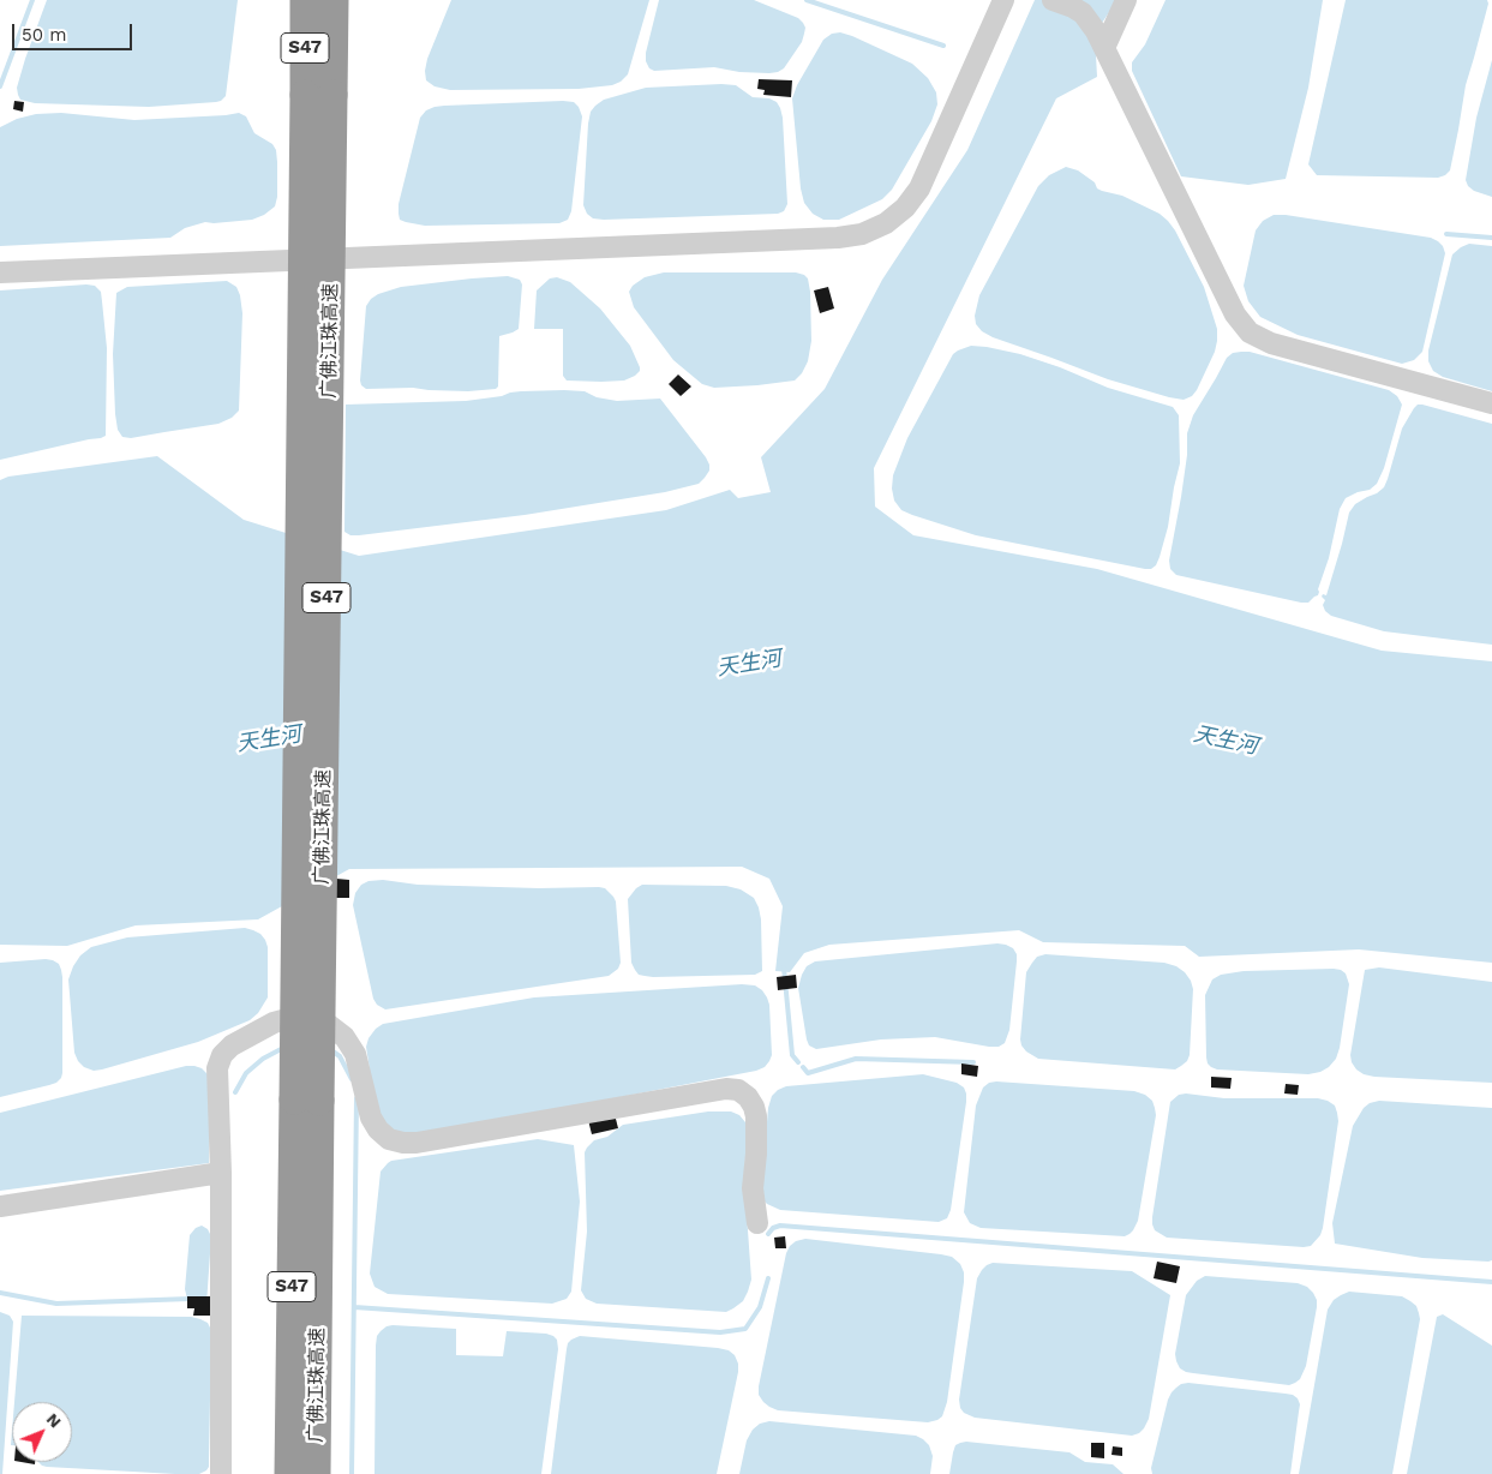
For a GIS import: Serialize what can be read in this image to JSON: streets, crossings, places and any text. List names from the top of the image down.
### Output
{
  "streets": {
    "highway": ["S47", "广佛江珠高速"]
  },
  "water": ["天生河"],
  "scale_bar": "50 m",
  "north": "top right"
}
